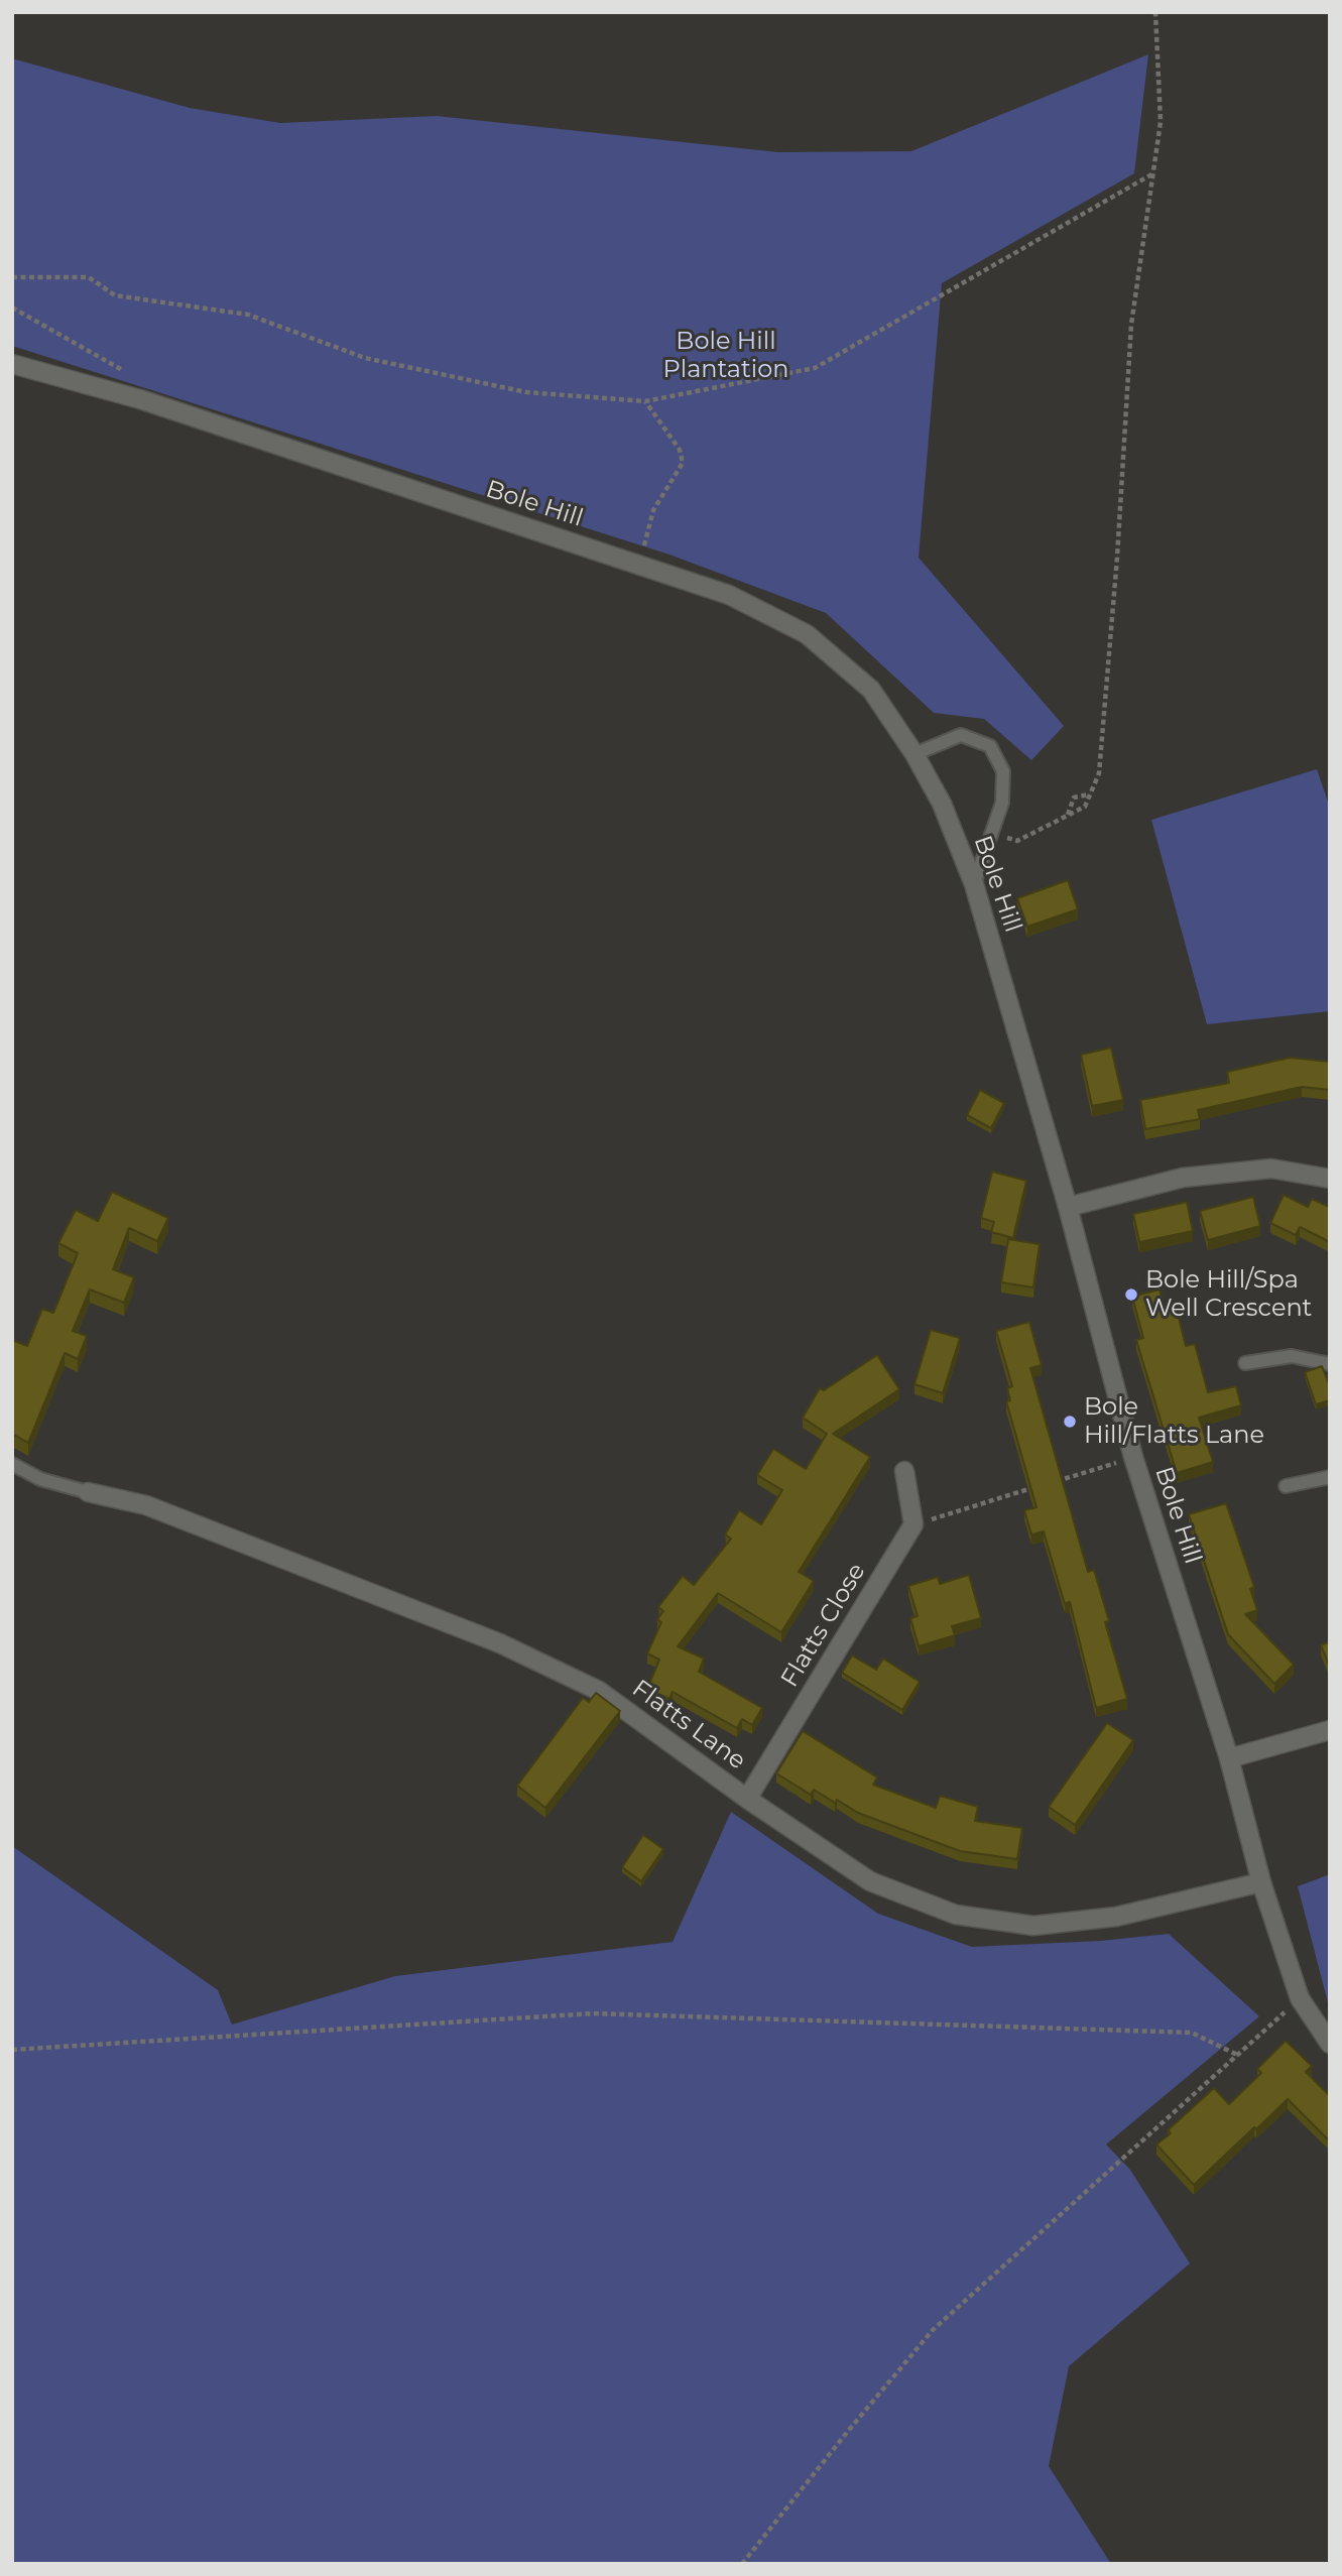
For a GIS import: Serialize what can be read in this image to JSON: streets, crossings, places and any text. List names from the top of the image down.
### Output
{
  "streets": {
    "street": ["Bole Hill", "Flatts Close", "Flatts Lane"]
  },
  "crossings": [
    ["Bole Hill", "Flatts Lane"],
    ["Flatts Close", "Flatts Lane"]
  ],
  "parks": ["Bole Hill Plantation"],
  "places": ["Bole Hill/Spa Well Crescent", "Bole Hill/Flatts Lane"]
}
